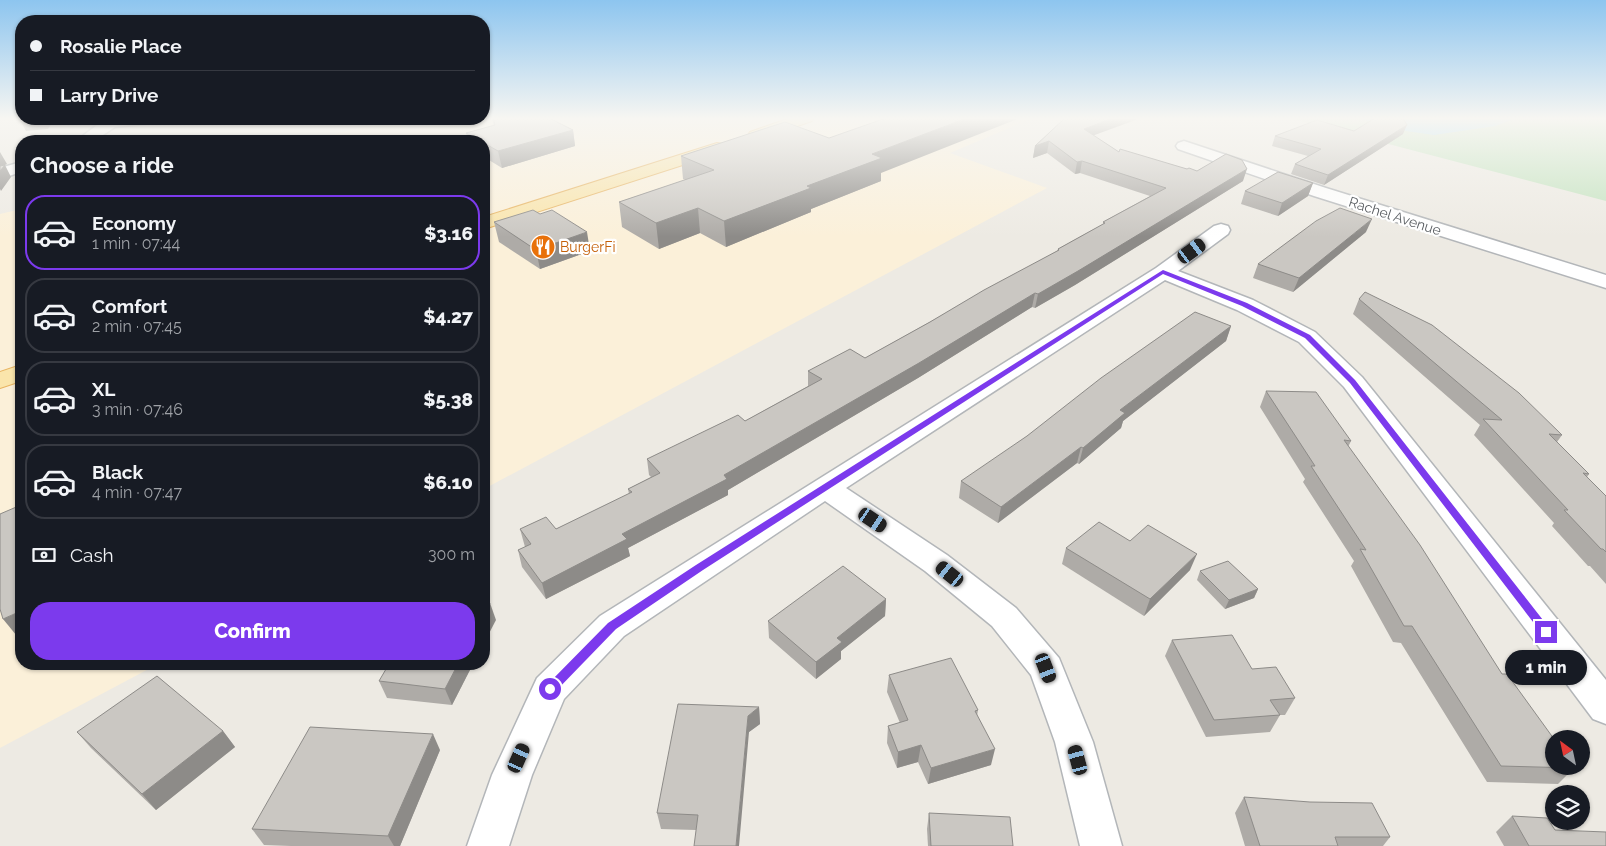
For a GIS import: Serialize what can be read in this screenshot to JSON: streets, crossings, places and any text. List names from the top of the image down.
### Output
{
  "streets": {
    "street": ["Rachel Avenue"]
  },
  "places": {
    "restaurant": ["BurgerFi"]
  },
  "north": "top left",
  "page": {
    "banner": ["Rosalie Place", "Larry Drive"],
    "heading": "Choose a ride",
    "list": [
      {
        "name": "Economy",
        "note": "1 min · 07:44",
        "value": "$3.16"
      },
      {
        "name": "Comfort",
        "note": "2 min · 07:45",
        "value": "$4.27"
      },
      {
        "name": "XL",
        "note": "3 min · 07:46",
        "value": "$5.38"
      },
      {
        "name": "Black",
        "note": "4 min · 07:47",
        "value": "$6.10"
      }
    ],
    "pay": ["Cash", "300 m"],
    "buttons": "Confirm",
    "bubble": "1 min"
  }
}
